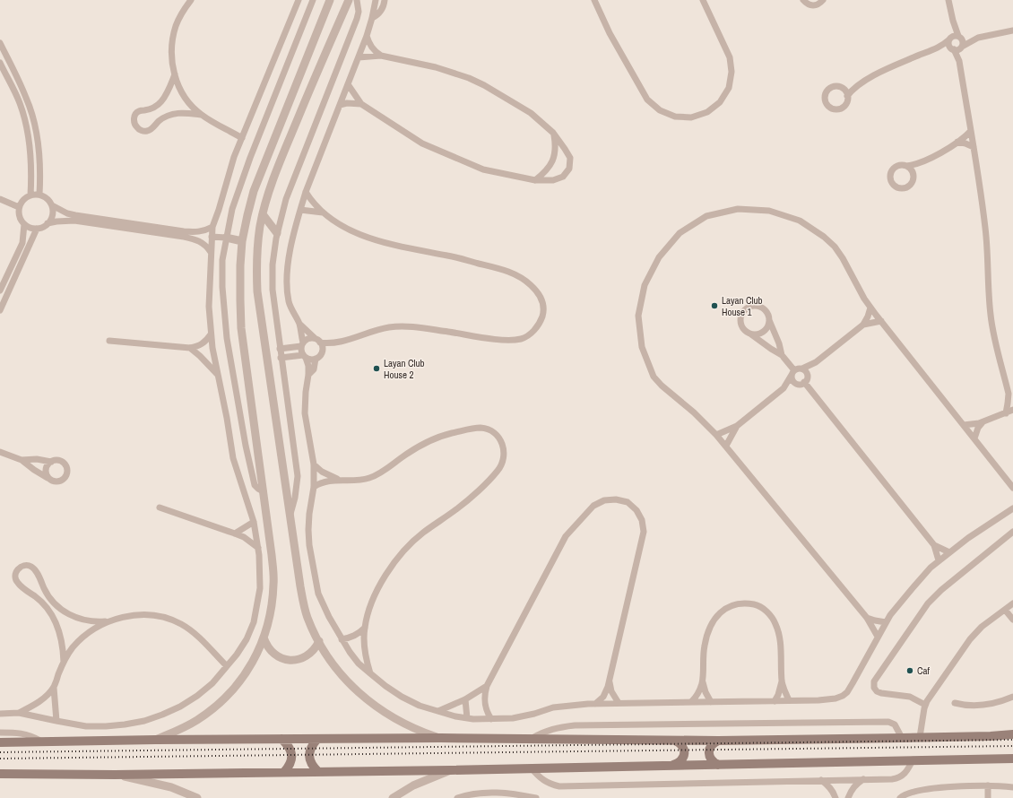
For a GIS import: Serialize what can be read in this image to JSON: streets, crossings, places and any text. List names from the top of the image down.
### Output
{
  "places": ["Layan Club House 1", "Layan Club House 2", "Caf"]
}
